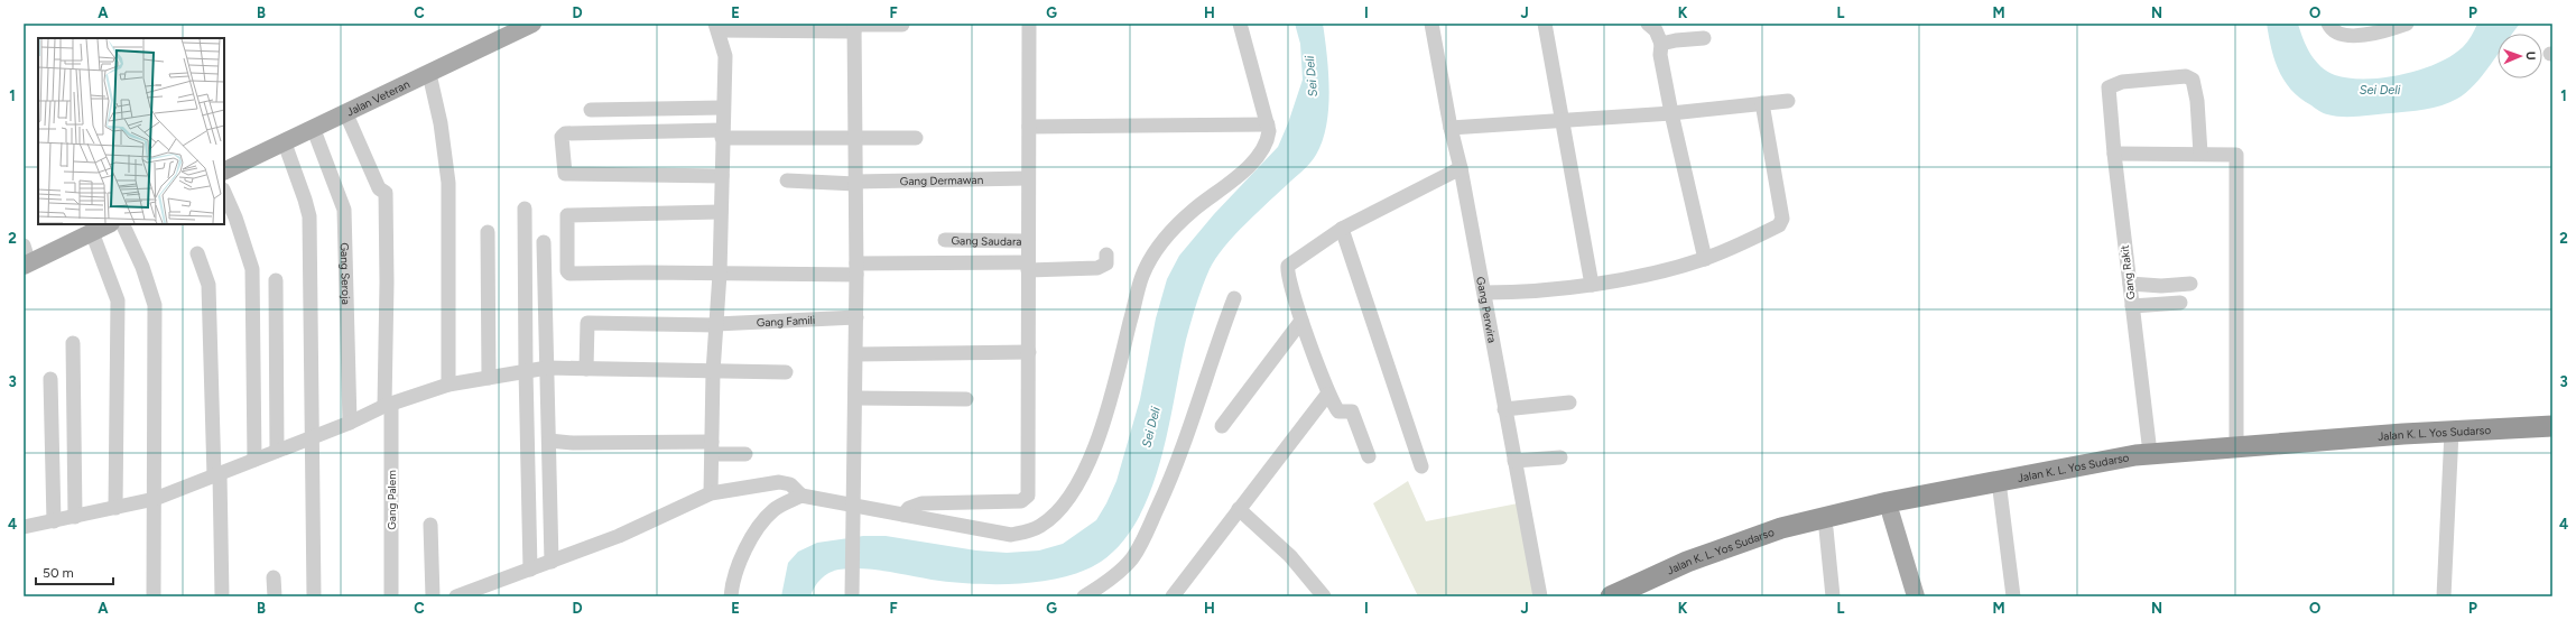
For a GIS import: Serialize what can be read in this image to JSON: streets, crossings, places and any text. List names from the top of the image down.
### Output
{
  "streets": {
    "highway": ["Jalan K. L. Yos Sudarso"],
    "main road": ["Jalan Veteran"],
    "street": [
      "Gang Dermawan",
      "Gang Saudara",
      "Gang Rakit",
      "Gang Seroja",
      "Gang Perwira",
      "Gang Famili",
      "Gang Palem"
    ]
  },
  "crossings": [
    ["Jalan Veteran", "Gang Seroja"],
    ["Jalan Veteran", "Gang Palem"],
    ["Gang Rakit", "Jalan K. L. Yos Sudarso"]
  ],
  "water": ["Sei Deli"],
  "scale_bar": "50 m",
  "north": "right",
  "grid": {
    "columns": [
      "A",
      "B",
      "C",
      "D",
      "E",
      "F",
      "G",
      "H",
      "I",
      "J",
      "K",
      "L",
      "M",
      "N",
      "O",
      "P"
    ],
    "rows": [
      "1",
      "2",
      "3",
      "4"
    ]
  }
}
